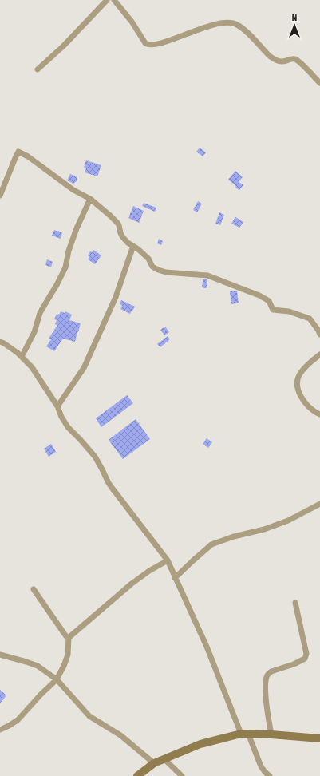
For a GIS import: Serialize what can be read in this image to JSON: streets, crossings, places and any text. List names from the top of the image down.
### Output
{
  "north": "top"
}
